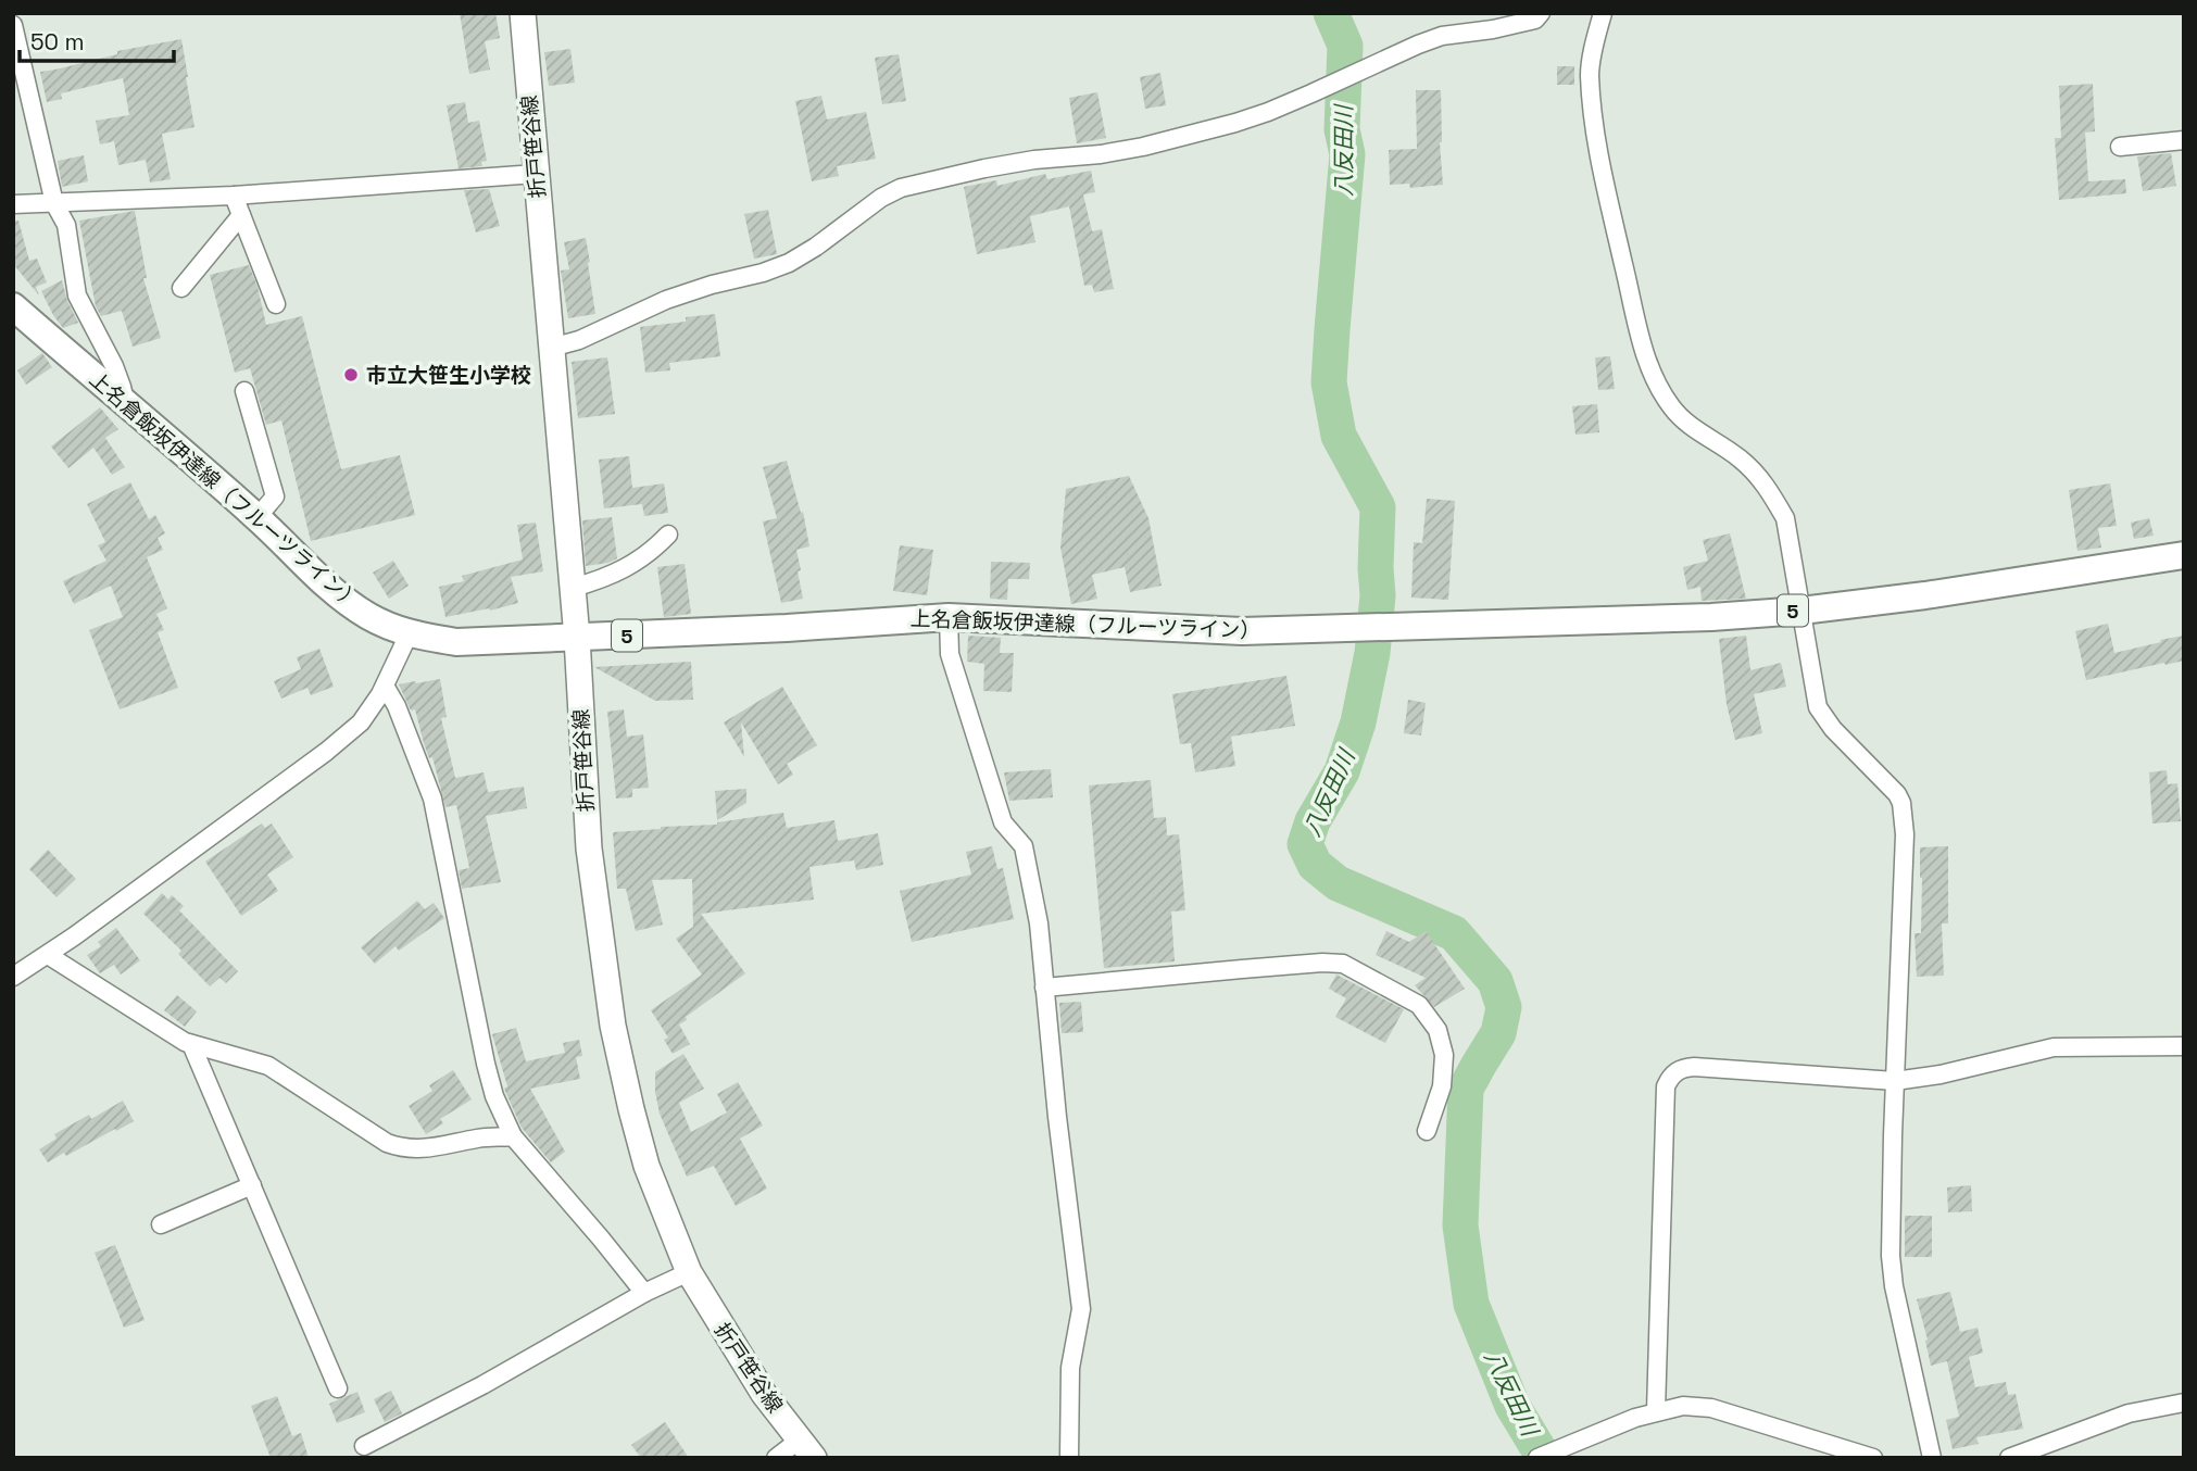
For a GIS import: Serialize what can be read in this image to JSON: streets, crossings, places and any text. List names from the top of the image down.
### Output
{
  "streets": {
    "main road": ["折戸笹谷線", "上名倉飯坂伊達線（フルーツライン）", "5"]
  },
  "crossings": [
    ["折戸笹谷線", "上名倉飯坂伊達線（フルーツライン）"]
  ],
  "water": ["八反田川"],
  "places": ["市立大笹生小学校"],
  "scale_bar": "50 m"
}
